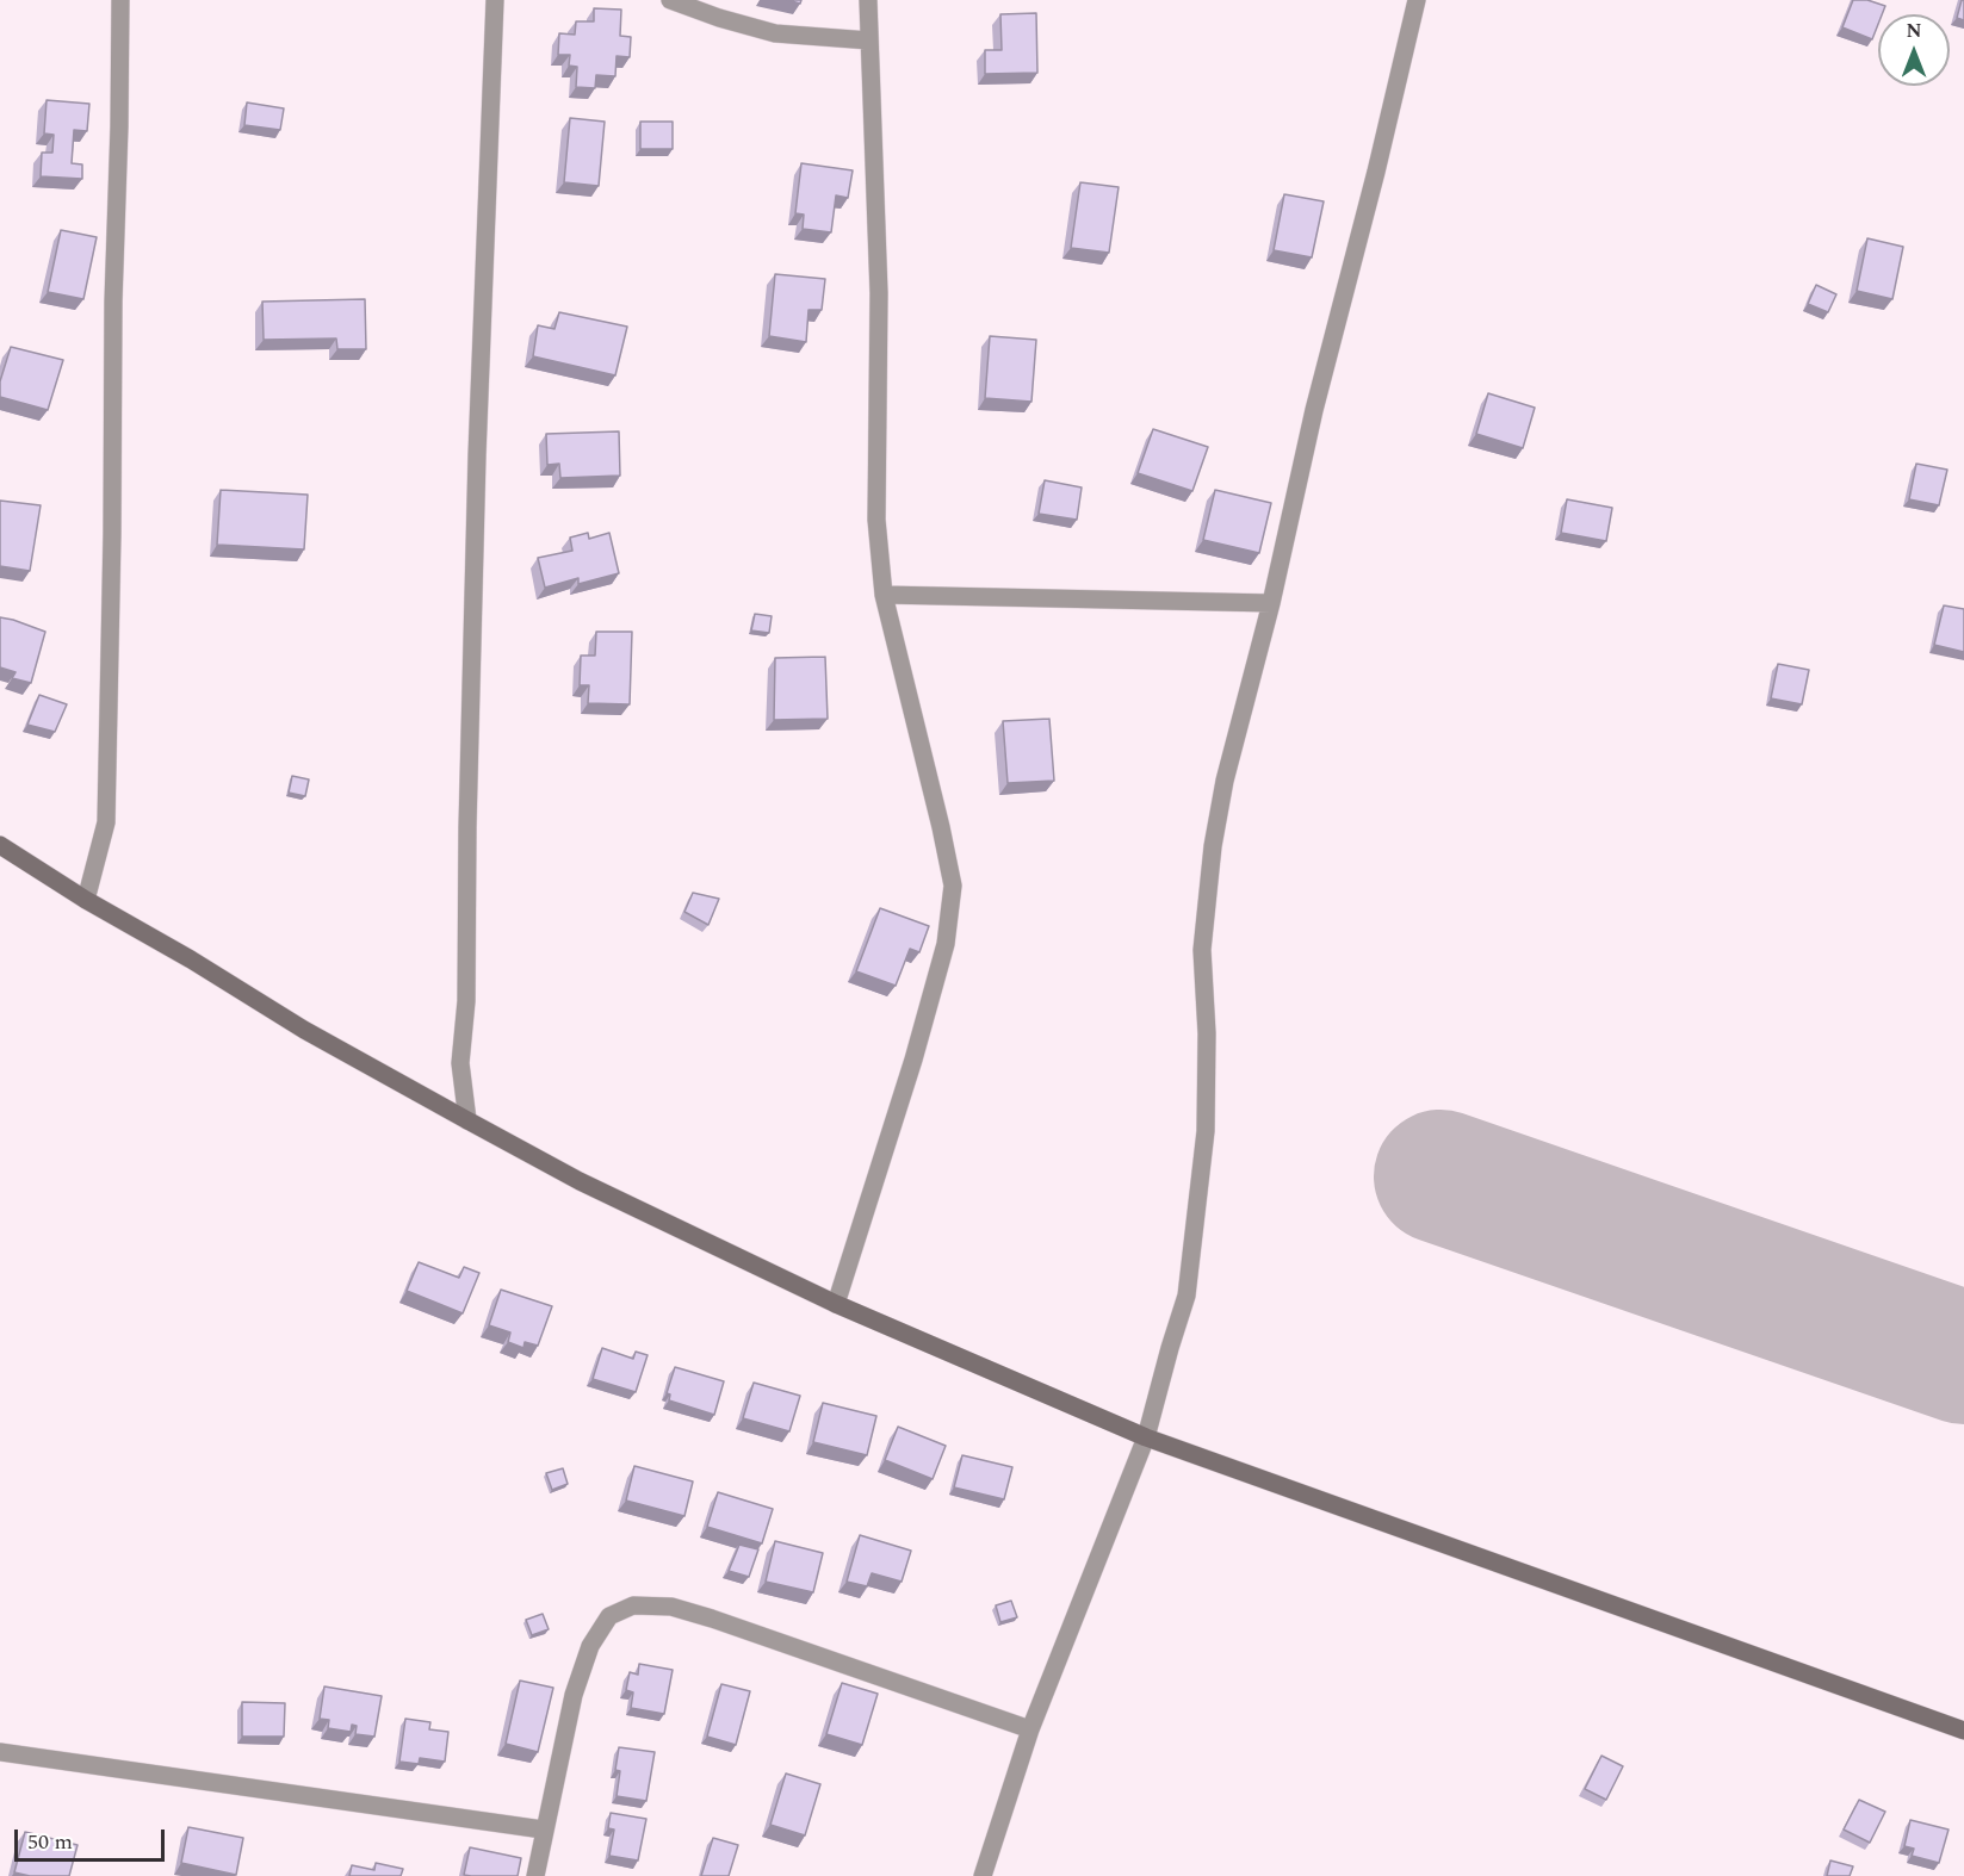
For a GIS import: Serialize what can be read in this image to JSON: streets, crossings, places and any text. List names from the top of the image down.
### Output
{
  "scale_bar": "50 m",
  "north": "top"
}
